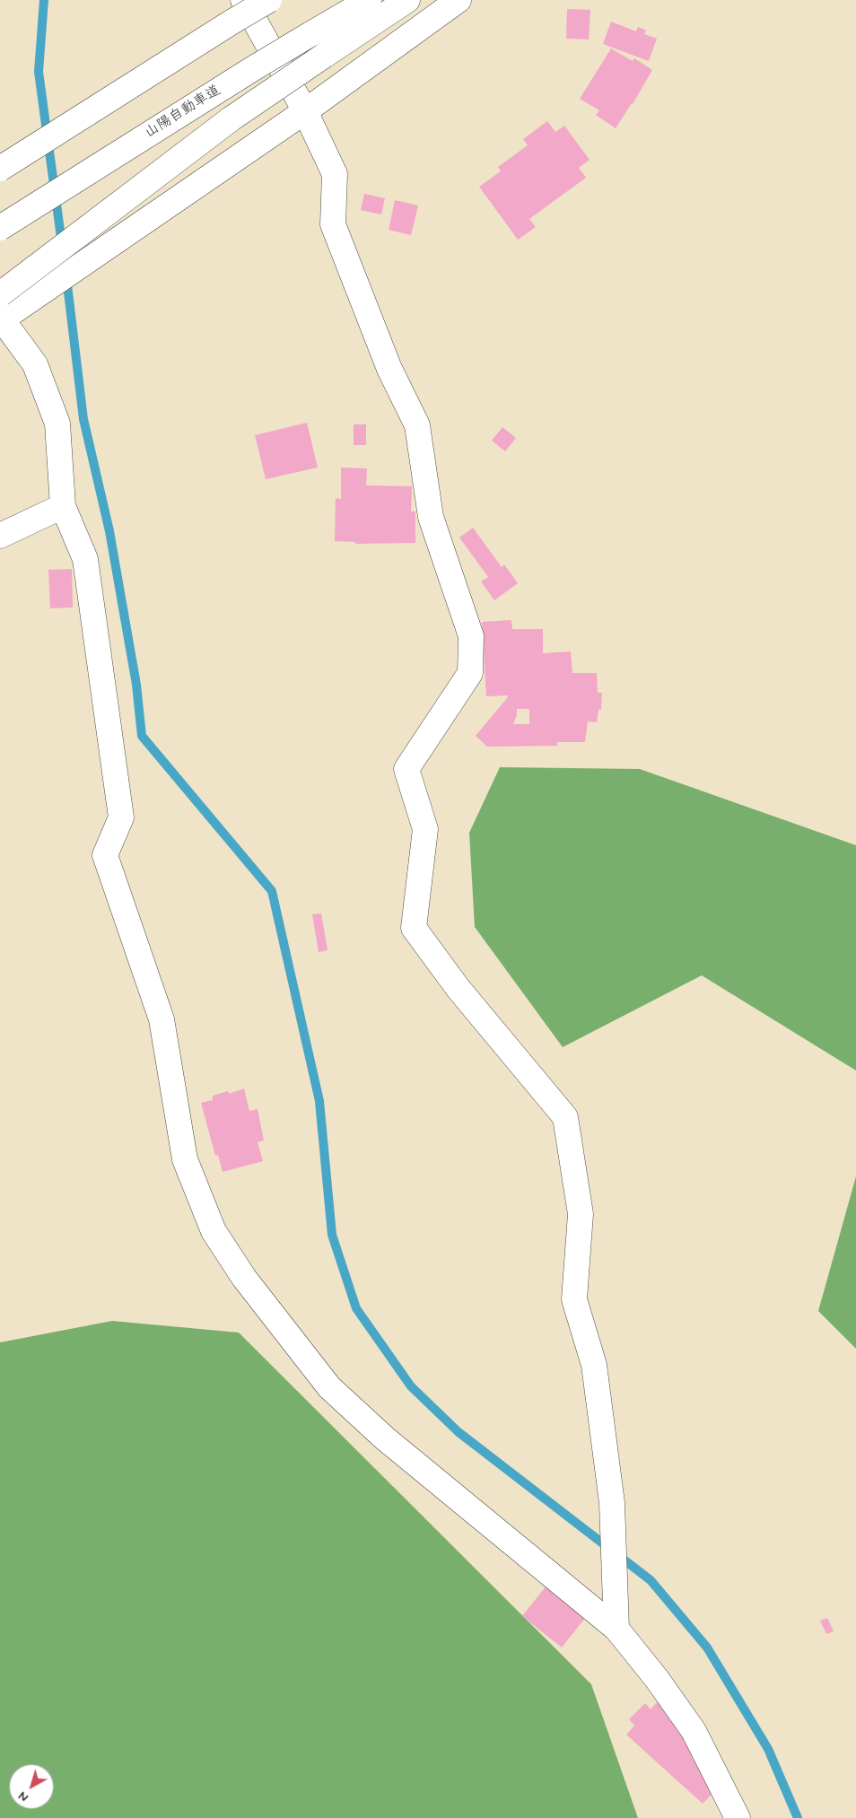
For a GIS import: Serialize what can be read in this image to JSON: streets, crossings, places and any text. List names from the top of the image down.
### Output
{
  "streets": {
    "main road": ["山陽自動車道"]
  },
  "north": "bottom left"
}
